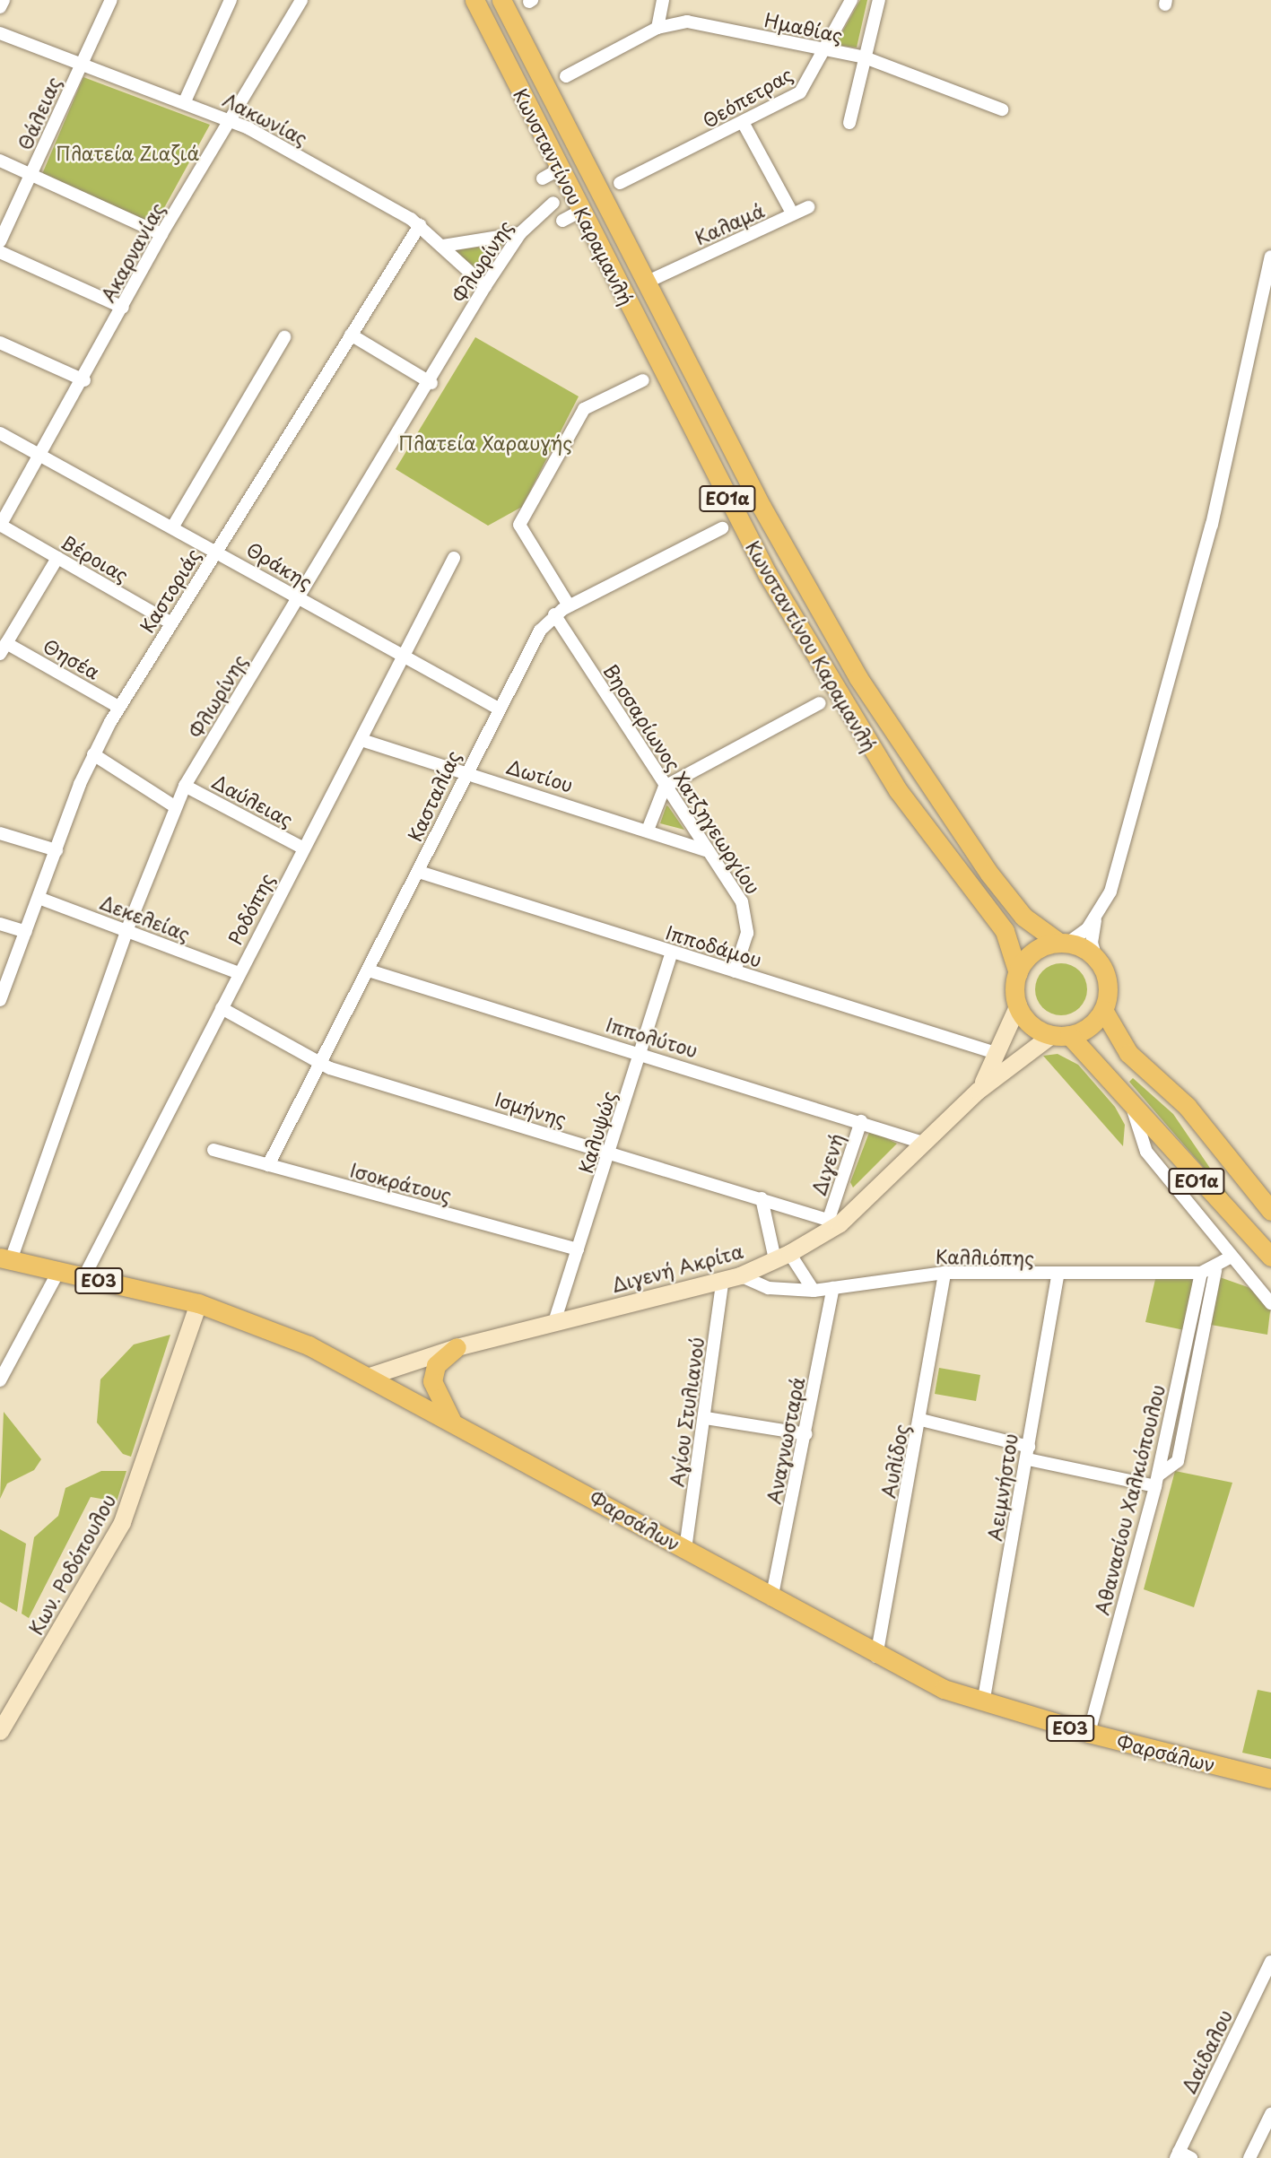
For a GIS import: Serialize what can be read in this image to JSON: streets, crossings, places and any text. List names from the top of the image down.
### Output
{
  "streets": {
    "main road": [
      "Κωνσταντίνου Καραμανλή",
      "ΕΟ1α",
      "Διγενή Ακρίτα",
      "ΕΟ3",
      "Φαρσάλων",
      "Κων. Ροδόπουλου"
    ],
    "street": [
      "Ημαθίας",
      "Θεόπετρας",
      "Θάλειας",
      "Λακωνίας",
      "Καλαμά",
      "Ακαρνανίας",
      "Φλωρίνης",
      "Βέροιας",
      "Θράκης",
      "Καστοριάς",
      "Θησέα",
      "Δωτίου",
      "Βησσαρίωνος Χατζηγεωργίου",
      "Κασταλίας",
      "Δαύλειας",
      "Ροδόπης",
      "Δεκελείας",
      "Ιπποδάμου",
      "Ιππολύτου",
      "Ισμήνης",
      "Καλυψώς",
      "Διγενή",
      "Ισοκράτους",
      "Καλλιόπης",
      "Αγίου Στυλιανού",
      "Αναγνωσταρά",
      "Αυλίδος",
      "Αειμνήστου",
      "Αθανασίου Χαλκιόπουλου",
      "Δαίδαλου"
    ]
  },
  "crossings": [
    ["Ημαθίας", "Θεόπετρας"],
    ["Θάλειας", "Λακωνίας"],
    ["Λακωνίας", "Ακαρνανίας"],
    ["Λακωνίας", "Φλωρίνης"],
    ["Λακωνίας", "Καστοριάς"],
    ["Κωνσταντίνου Καραμανλή", "Καλαμά"],
    ["Κωνσταντίνου Καραμανλή", "ΕΟ1α"],
    ["Κωνσταντίνου Καραμανλή", "Διγενή Ακρίτα"],
    ["Ακαρνανίας", "Βέροιας"],
    ["Ακαρνανίας", "Θράκης"],
    ["Φλωρίνης", "Θράκης"],
    ["Φλωρίνης", "Δαύλειας"],
    ["Φλωρίνης", "Δεκελείας"],
    ["Φλωρίνης", "Φαρσάλων"],
    ["ΕΟ1α", "Διγενή Ακρίτα"],
    ["Βέροιας", "Καστοριάς"],
    ["Θράκης", "Καστοριάς"],
    ["Θράκης", "Κασταλίας"],
    ["Θράκης", "Ροδόπης"],
    ["Καστοριάς", "Θησέα"],
    ["Καστοριάς", "Δεκελείας"],
    ["Δωτίου", "Βησσαρίωνος Χατζηγεωργίου"],
    ["Δωτίου", "Κασταλίας"],
    ["Δωτίου", "Ροδόπης"],
    ["Βησσαρίωνος Χατζηγεωργίου", "Κασταλίας"],
    ["Βησσαρίωνος Χατζηγεωργίου", "Ιπποδάμου"],
    ["Κασταλίας", "Ιπποδάμου"],
    ["Κασταλίας", "Ιππολύτου"],
    ["Κασταλίας", "Ισμήνης"],
    ["Κασταλίας", "Ισοκράτους"],
    ["Δαύλειας", "Ροδόπης"],
    ["Ροδόπης", "Δεκελείας"],
    ["Ροδόπης", "Ισμήνης"],
    ["Ροδόπης", "Φαρσάλων"],
    ["Ιπποδάμου", "Καλυψώς"],
    ["Ιπποδάμου", "Διγενή Ακρίτα"],
    ["Ιππολύτου", "Καλυψώς"],
    ["Ιππολύτου", "Διγενή"],
    ["Ιππολύτου", "Διγενή Ακρίτα"],
    ["Ισμήνης", "Καλυψώς"],
    ["Ισμήνης", "Διγενή"],
    ["Ισμήνης", "Διγενή Ακρίτα"],
    ["Καλυψώς", "Ισοκράτους"],
    ["Καλυψώς", "Διγενή Ακρίτα"],
    ["Διγενή", "Διγενή Ακρίτα"],
    ["Καλλιόπης", "Διγενή Ακρίτα"],
    ["Καλλιόπης", "Αγίου Στυλιανού"],
    ["Καλλιόπης", "Αναγνωσταρά"],
    ["Καλλιόπης", "Αυλίδος"],
    ["Καλλιόπης", "Αειμνήστου"],
    ["Καλλιόπης", "Αθανασίου Χαλκιόπουλου"],
    ["Διγενή Ακρίτα", "Αγίου Στυλιανού"],
    ["Διγενή Ακρίτα", "Φαρσάλων"],
    ["Αγίου Στυλιανού", "Φαρσάλων"],
    ["Αναγνωσταρά", "Φαρσάλων"],
    ["Αυλίδος", "Φαρσάλων"],
    ["Αειμνήστου", "Φαρσάλων"],
    ["Αθανασίου Χαλκιόπουλου", "Φαρσάλων"],
    ["Φαρσάλων", "Κων. Ροδόπουλου"]
  ],
  "parks": ["Πλατεία Ζιαζιά", "Πλατεία Χαραυγής"]
}
